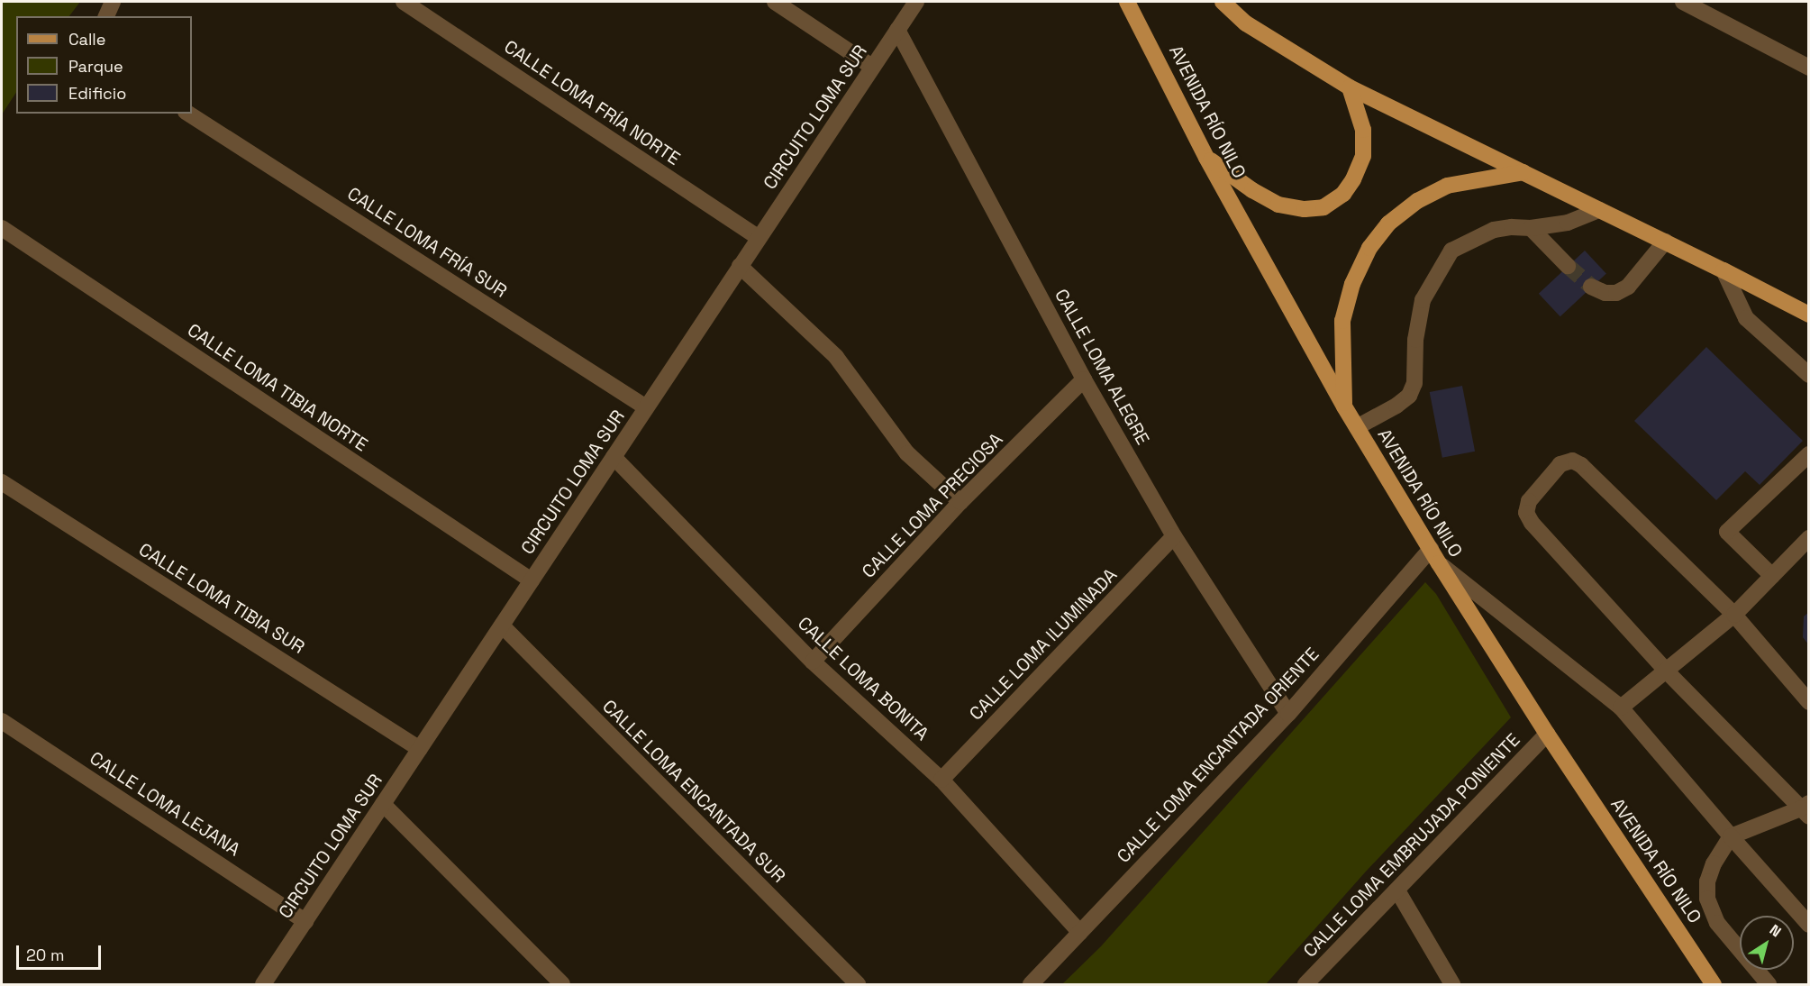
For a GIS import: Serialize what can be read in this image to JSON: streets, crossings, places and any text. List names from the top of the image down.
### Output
{
  "streets": {
    "main road": ["AVENIDA RÍO NILO"],
    "street": [
      "CALLE LOMA FRÍA NORTE",
      "CIRCUITO LOMA SUR",
      "CALLE LOMA FRÍA SUR",
      "CALLE LOMA ALEGRE",
      "CALLE LOMA TIBIA NORTE",
      "CALLE LOMA PRECIOSA",
      "CALLE LOMA TIBIA SUR",
      "CALLE LOMA ILUMINADA",
      "CALLE LOMA BONITA",
      "CALLE LOMA ENCANTADA ORIENTE",
      "CALLE LOMA ENCANTADA SUR",
      "CALLE LOMA LEJANA",
      "CALLE LOMA EMBRUJADA PONIENTE"
    ]
  },
  "crossings": [
    ["CALLE LOMA FRÍA NORTE", "CIRCUITO LOMA SUR"],
    ["AVENIDA RÍO NILO", "CALLE LOMA ENCANTADA ORIENTE"],
    ["AVENIDA RÍO NILO", "CALLE LOMA EMBRUJADA PONIENTE"],
    ["CIRCUITO LOMA SUR", "CALLE LOMA FRÍA SUR"],
    ["CIRCUITO LOMA SUR", "CALLE LOMA ALEGRE"],
    ["CIRCUITO LOMA SUR", "CALLE LOMA TIBIA NORTE"],
    ["CIRCUITO LOMA SUR", "CALLE LOMA TIBIA SUR"],
    ["CIRCUITO LOMA SUR", "CALLE LOMA BONITA"],
    ["CIRCUITO LOMA SUR", "CALLE LOMA ENCANTADA SUR"],
    ["CIRCUITO LOMA SUR", "CALLE LOMA LEJANA"],
    ["CALLE LOMA ALEGRE", "CALLE LOMA PRECIOSA"],
    ["CALLE LOMA ALEGRE", "CALLE LOMA ILUMINADA"],
    ["CALLE LOMA ALEGRE", "CALLE LOMA ENCANTADA ORIENTE"],
    ["CALLE LOMA PRECIOSA", "CALLE LOMA BONITA"],
    ["CALLE LOMA ILUMINADA", "CALLE LOMA BONITA"],
    ["CALLE LOMA BONITA", "CALLE LOMA ENCANTADA ORIENTE"]
  ],
  "legend": ["Calle", "Parque", "Edificio"],
  "scale_bar": "20 m",
  "north": "top right"
}
